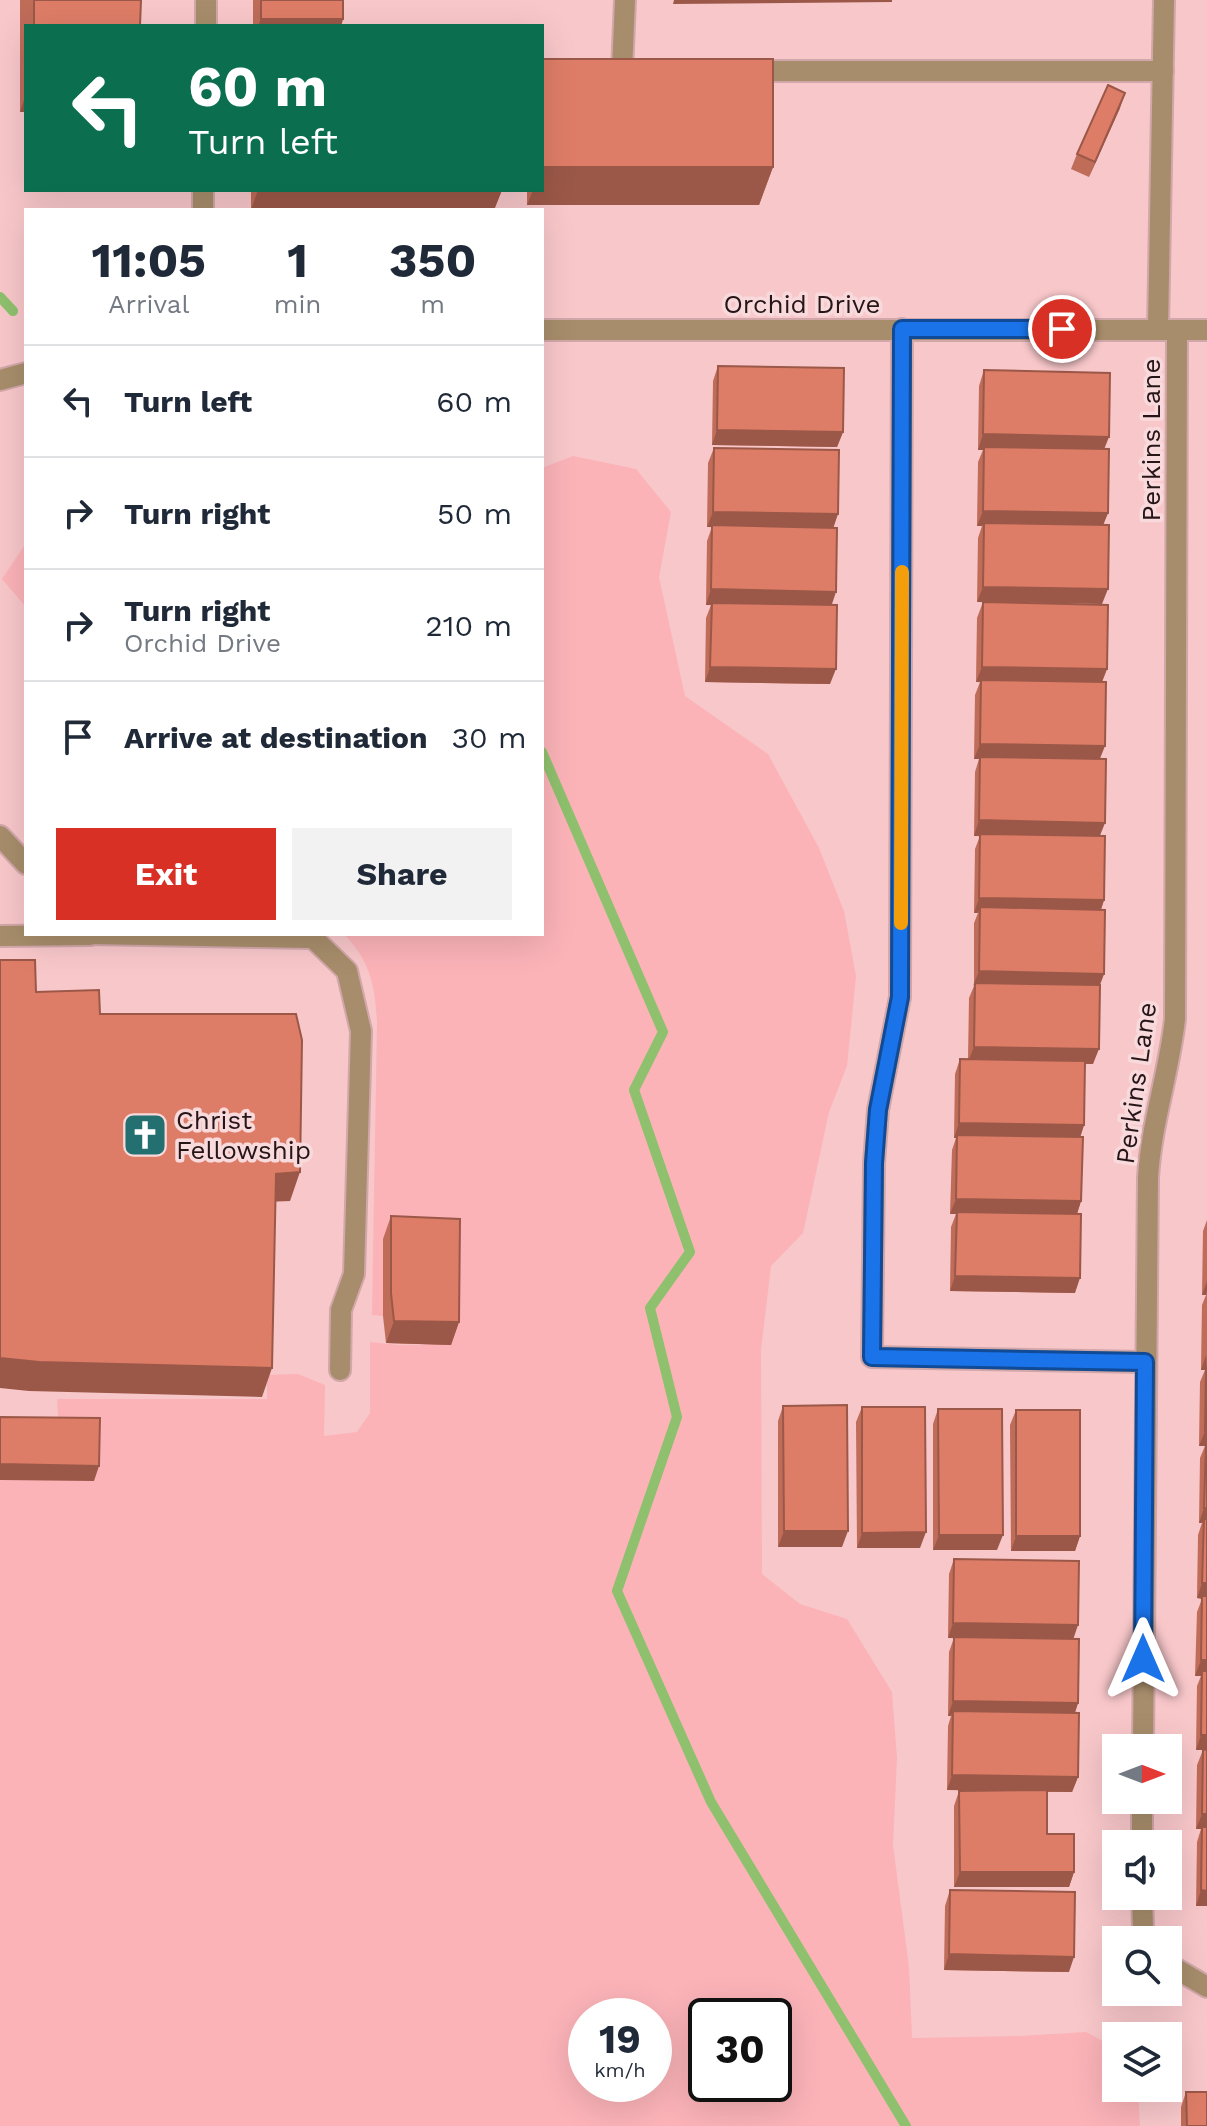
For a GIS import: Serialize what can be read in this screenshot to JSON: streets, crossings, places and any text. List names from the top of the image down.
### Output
{
  "streets": {
    "street": ["Orchid Drive", "Perkins Lane"]
  },
  "crossings": [
    ["Orchid Drive", "Perkins Lane"]
  ],
  "places": {
    "church": ["Christ Fellowship"]
  },
  "north": "right",
  "page": {
    "turn": ["60 m", "Turn left"],
    "eta": [
      "11:05",
      "Arrival",
      "1",
      "min",
      "350",
      "m"
    ],
    "list": [
      {
        "name": "Turn left",
        "value": "60 m"
      },
      {
        "name": "Turn right",
        "value": "50 m"
      },
      {
        "name": "Turn right",
        "note": "Orchid Drive",
        "value": "210 m"
      },
      {
        "name": "Arrive at destination",
        "value": "30 m"
      }
    ],
    "buttons": ["Exit", "Share"],
    "speed": "19 km/h",
    "limit": "30"
  }
}
